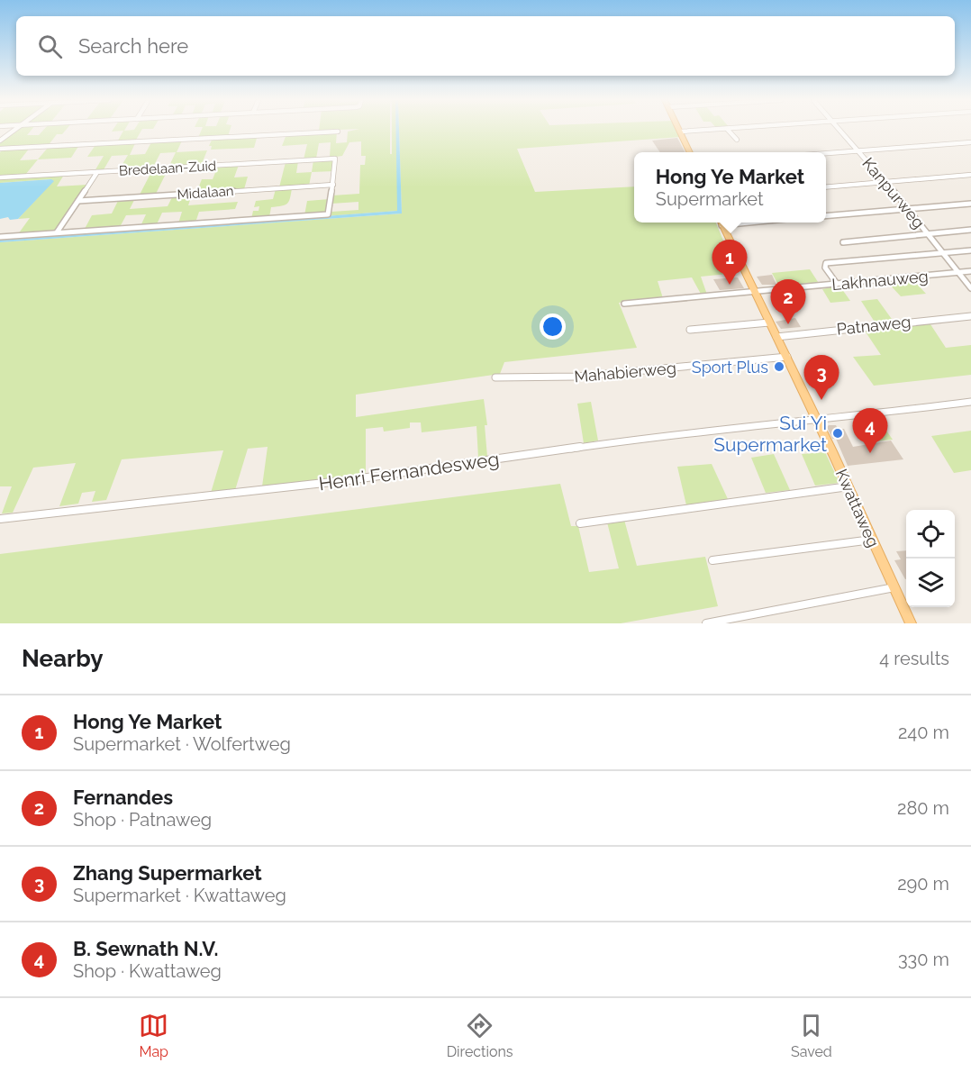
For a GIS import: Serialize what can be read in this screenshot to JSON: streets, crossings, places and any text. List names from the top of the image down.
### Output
{
  "streets": {
    "main road": ["Kwattaweg"],
    "street": [
      "Bredelaan-Zuid",
      "Midalaan",
      "Kanpurweg",
      "Lakhnauweg",
      "Patnaweg",
      "Mahabierweg",
      "Henri Fernandesweg"
    ]
  },
  "crossings": [
    ["Bredelaan-Zuid", "Midalaan"],
    ["Kanpurweg", "Lakhnauweg"],
    ["Lakhnauweg", "Kwattaweg"],
    ["Patnaweg", "Kwattaweg"],
    ["Mahabierweg", "Kwattaweg"],
    ["Henri Fernandesweg", "Kwattaweg"]
  ],
  "places": ["Sport Plus", "Sui Yi Supermarket"],
  "page": {
    "search": "Search here",
    "popup": ["Hong Ye Market", "Supermarket"],
    "pins": [
      "1",
      "2",
      "3",
      "4"
    ],
    "heading": ["Nearby", "4 results"],
    "list": [
      {
        "mark": "1",
        "name": "Hong Ye Market",
        "note": "Supermarket · Wolfertweg",
        "value": "240 m"
      },
      {
        "mark": "2",
        "name": "Fernandes",
        "note": "Shop · Patnaweg",
        "value": "280 m"
      },
      {
        "mark": "3",
        "name": "Zhang Supermarket",
        "note": "Supermarket · Kwattaweg",
        "value": "290 m"
      },
      {
        "mark": "4",
        "name": "B. Sewnath N.V.",
        "note": "Shop · Kwattaweg",
        "value": "330 m"
      }
    ],
    "nav": ["Map", "Directions", "Saved"]
  }
}
